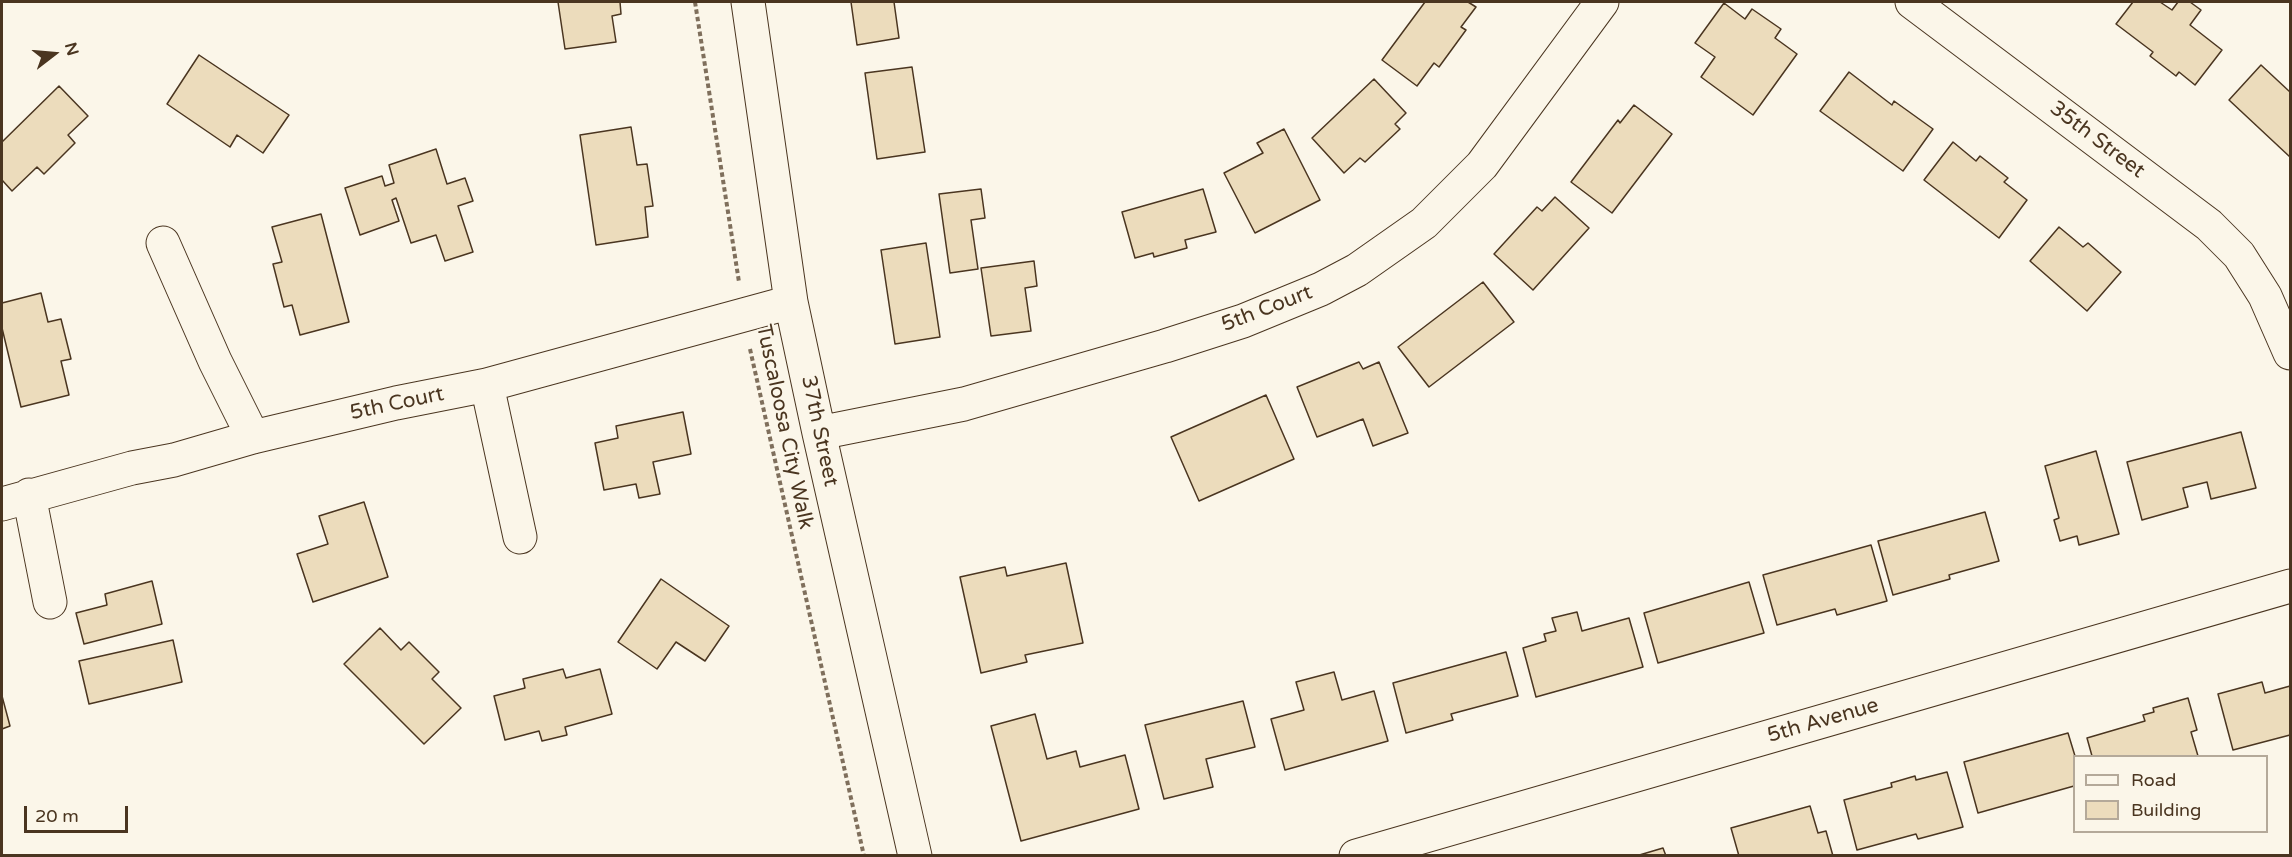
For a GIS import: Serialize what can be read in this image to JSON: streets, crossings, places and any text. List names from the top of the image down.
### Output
{
  "streets": {
    "street": [
      "35th Street",
      "5th Court",
      "37th Street",
      "5th Avenue"
    ],
    "path": ["Tuscaloosa City Walk"]
  },
  "crossings": [
    ["5th Court", "Tuscaloosa City Walk"],
    ["5th Court", "37th Street"]
  ],
  "legend": ["Road", "Building"],
  "scale_bar": "20 m",
  "north": "right"
}
